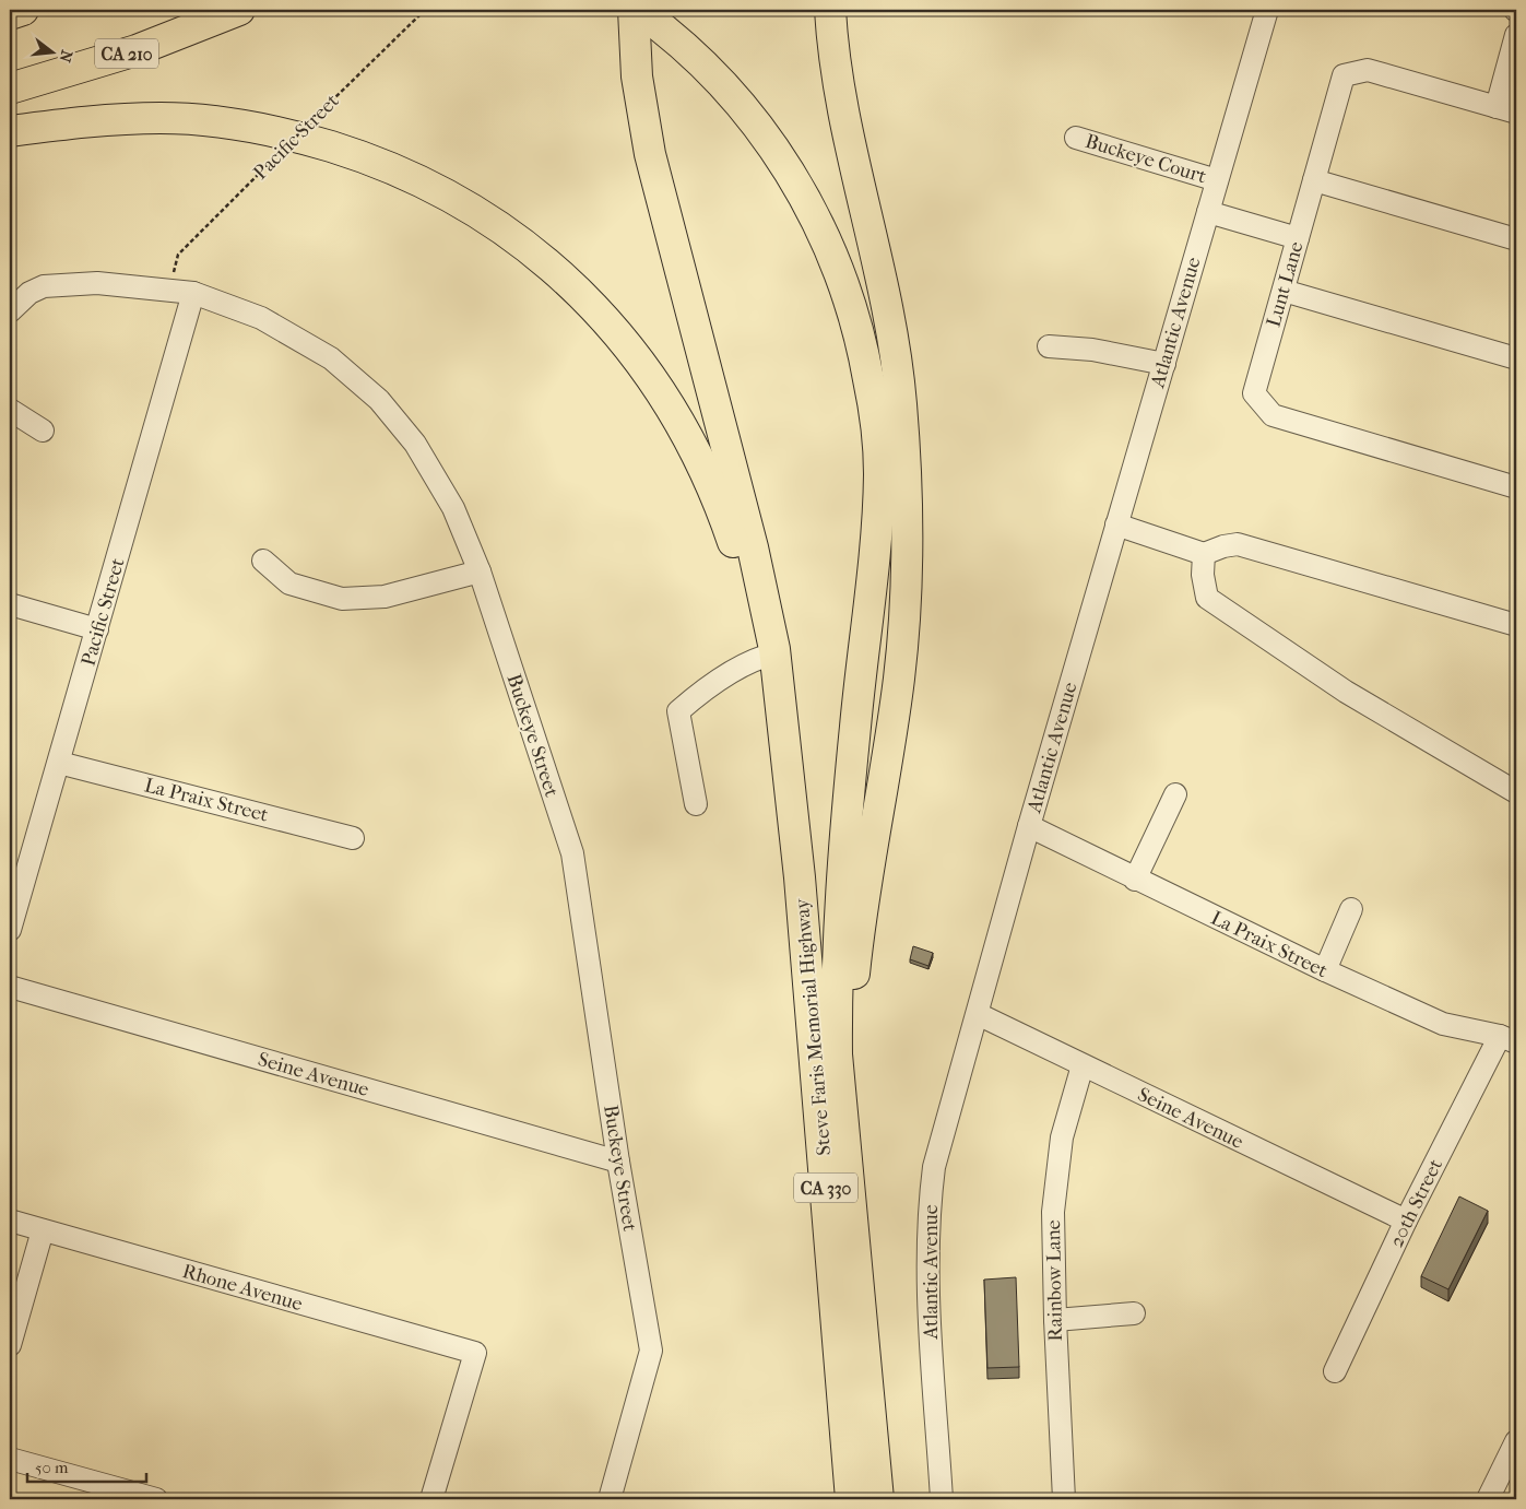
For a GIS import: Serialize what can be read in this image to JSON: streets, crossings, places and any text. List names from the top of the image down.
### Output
{
  "streets": {
    "highway": ["CA 210", "Steve Faris Memorial Highway", "CA 330"],
    "street": [
      "Pacific Street",
      "Buckeye Court",
      "Lunt Lane",
      "Atlantic Avenue",
      "Buckeye Street",
      "La Praix Street",
      "Seine Avenue",
      "20th Street",
      "Rainbow Lane",
      "Rhone Avenue"
    ]
  },
  "crossings": [
    ["Pacific Street", "Buckeye Street"],
    ["Pacific Street", "La Praix Street"],
    ["Buckeye Court", "Atlantic Avenue"],
    ["Atlantic Avenue", "La Praix Street"],
    ["Atlantic Avenue", "Seine Avenue"],
    ["Buckeye Street", "Seine Avenue"],
    ["La Praix Street", "20th Street"],
    ["Seine Avenue", "20th Street"],
    ["Seine Avenue", "Rainbow Lane"]
  ],
  "scale_bar": "50 m",
  "north": "right"
}
